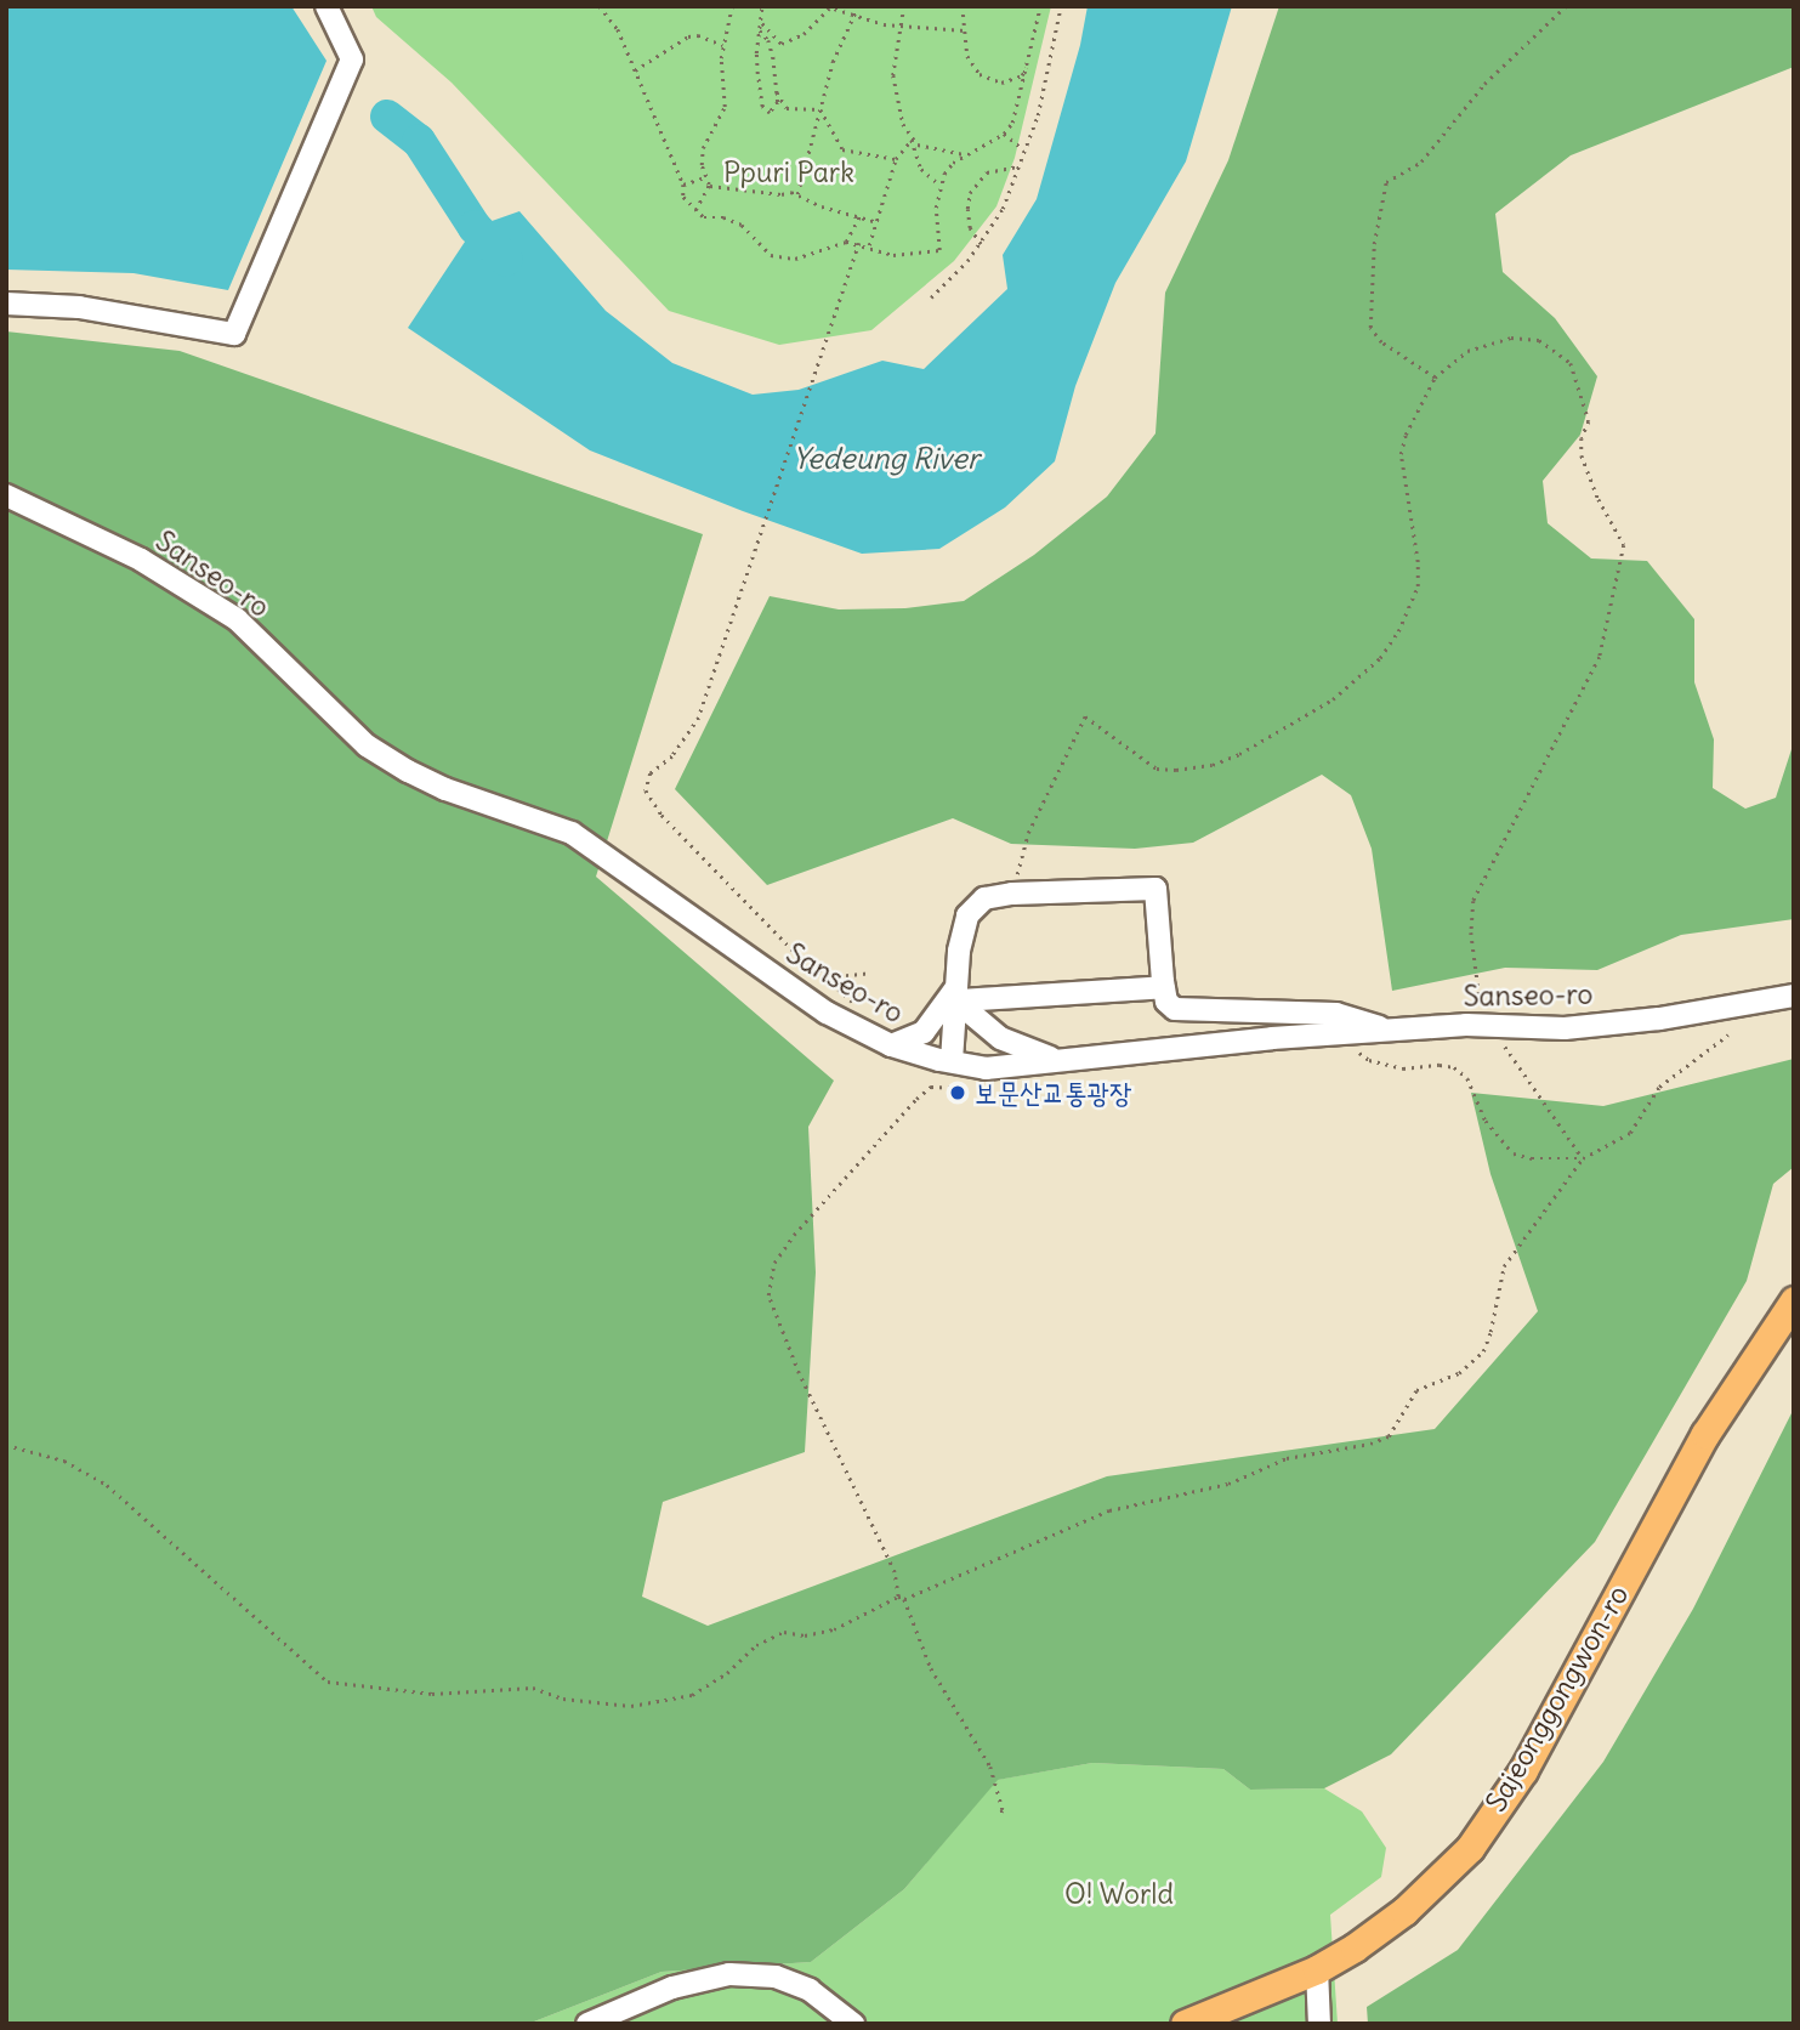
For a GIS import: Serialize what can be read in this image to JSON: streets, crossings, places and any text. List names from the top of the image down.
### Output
{
  "streets": {
    "main road": ["Sajeonggongwon-ro"],
    "street": ["Sanseo-ro"]
  },
  "water": ["Yedeung River"],
  "parks": ["Ppuri Park", "O! World"],
  "places": ["보문산교통광장"]
}
